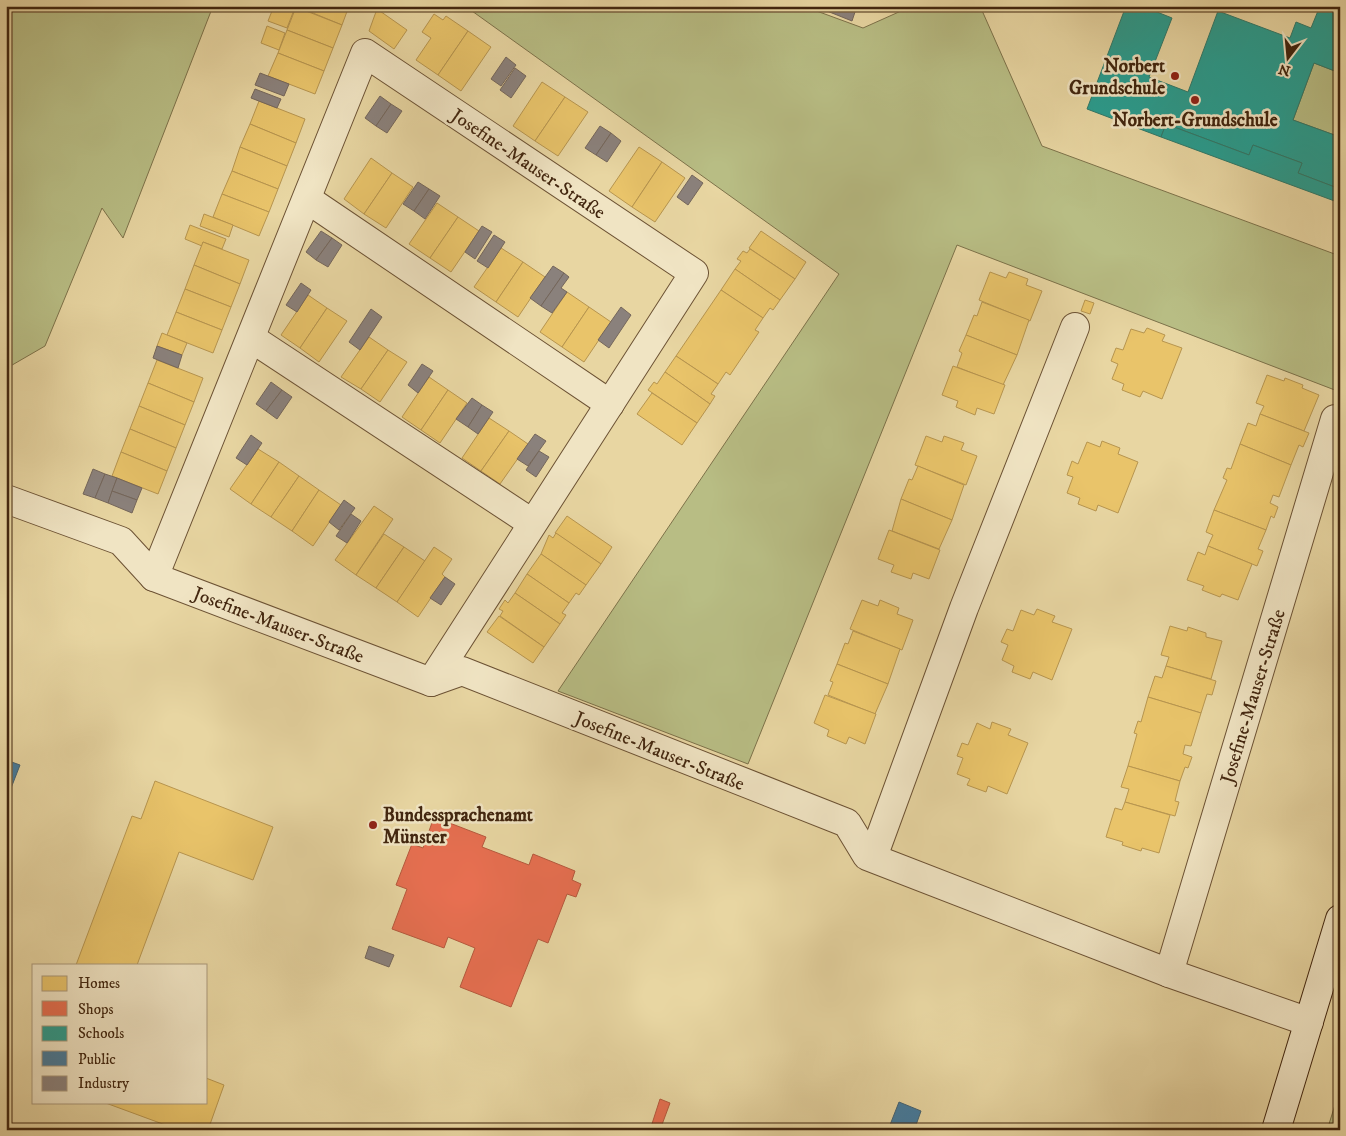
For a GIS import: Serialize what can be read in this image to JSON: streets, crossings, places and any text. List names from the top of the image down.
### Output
{
  "streets": {
    "street": ["Josefine-Mauser-Straße"]
  },
  "places": ["Norbert Grundschule", "Norbert-Grundschule", "Bundessprachenamt Münster"],
  "legend": [
    "Homes",
    "Shops",
    "Schools",
    "Public",
    "Industry"
  ],
  "north": "bottom"
}
